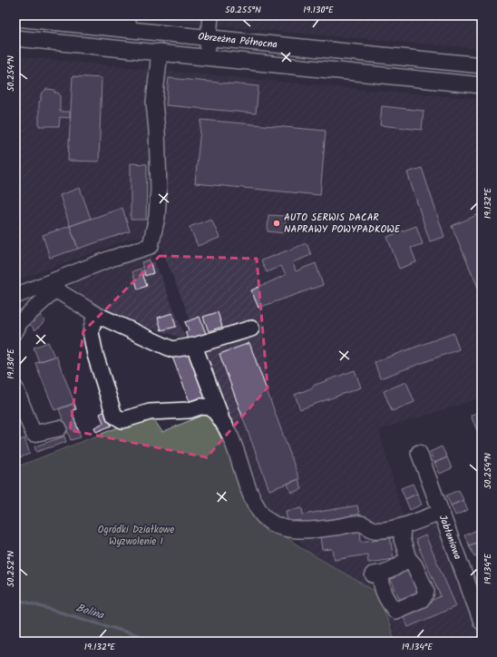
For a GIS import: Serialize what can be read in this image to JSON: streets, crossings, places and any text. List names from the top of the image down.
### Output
{
  "streets": {
    "street": ["Obrzeżna Północna", "Jabłoniowa"]
  },
  "water": ["Bolina"],
  "parks": ["Ogródki Działkowe Wyzwolenie I"],
  "places": ["AUTO SERWIS DACAR NAPRAWY POWYPADKOWE"],
  "coordinates": [
    "50.255°N",
    "19.130°E",
    "50.254°N",
    "19.132°E",
    "19.134°E",
    "50.252°N"
  ]
}
